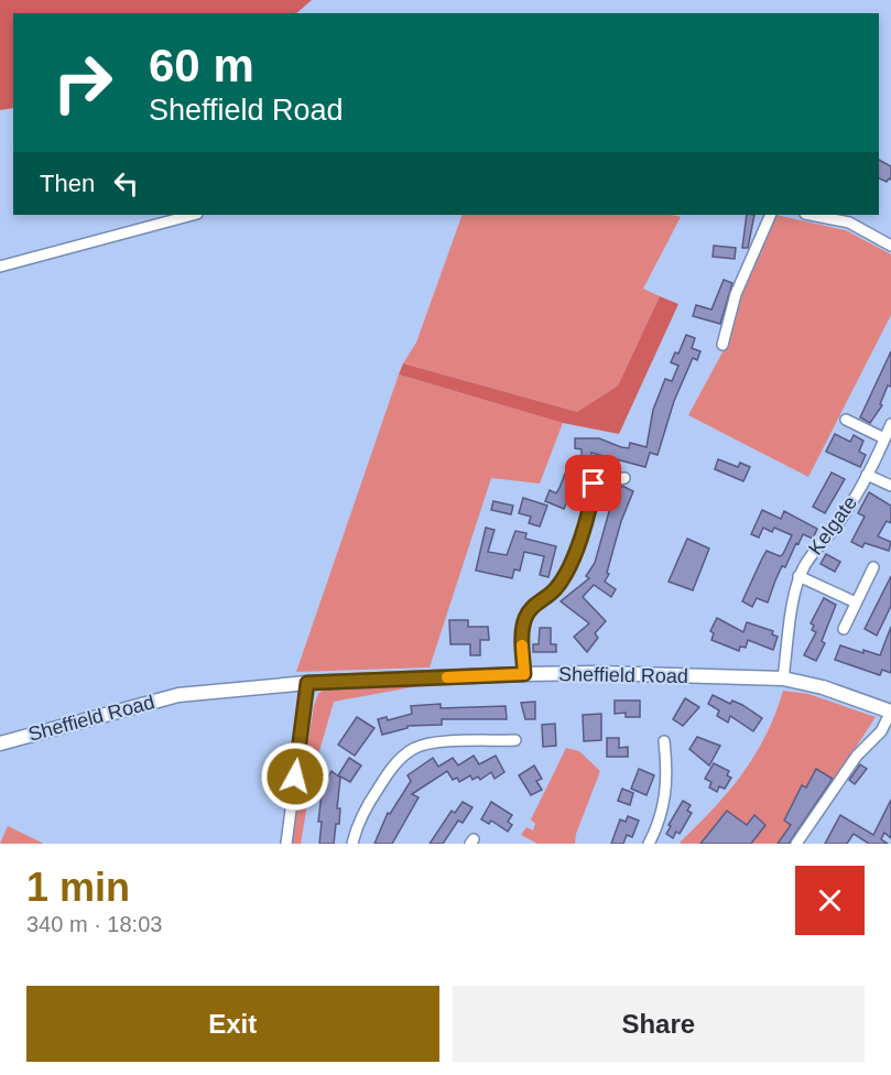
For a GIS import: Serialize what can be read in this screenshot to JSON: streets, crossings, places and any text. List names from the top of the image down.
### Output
{
  "streets": {
    "main road": ["Sheffield Road"],
    "street": ["Kelgate"]
  },
  "crossings": [
    ["Kelgate", "Sheffield Road"]
  ],
  "page": {
    "turn": ["60 m", "Sheffield Road"],
    "then": "Then",
    "heading": ["1 min", "340 m · 18:03"],
    "buttons": ["Exit", "Share"]
  }
}
